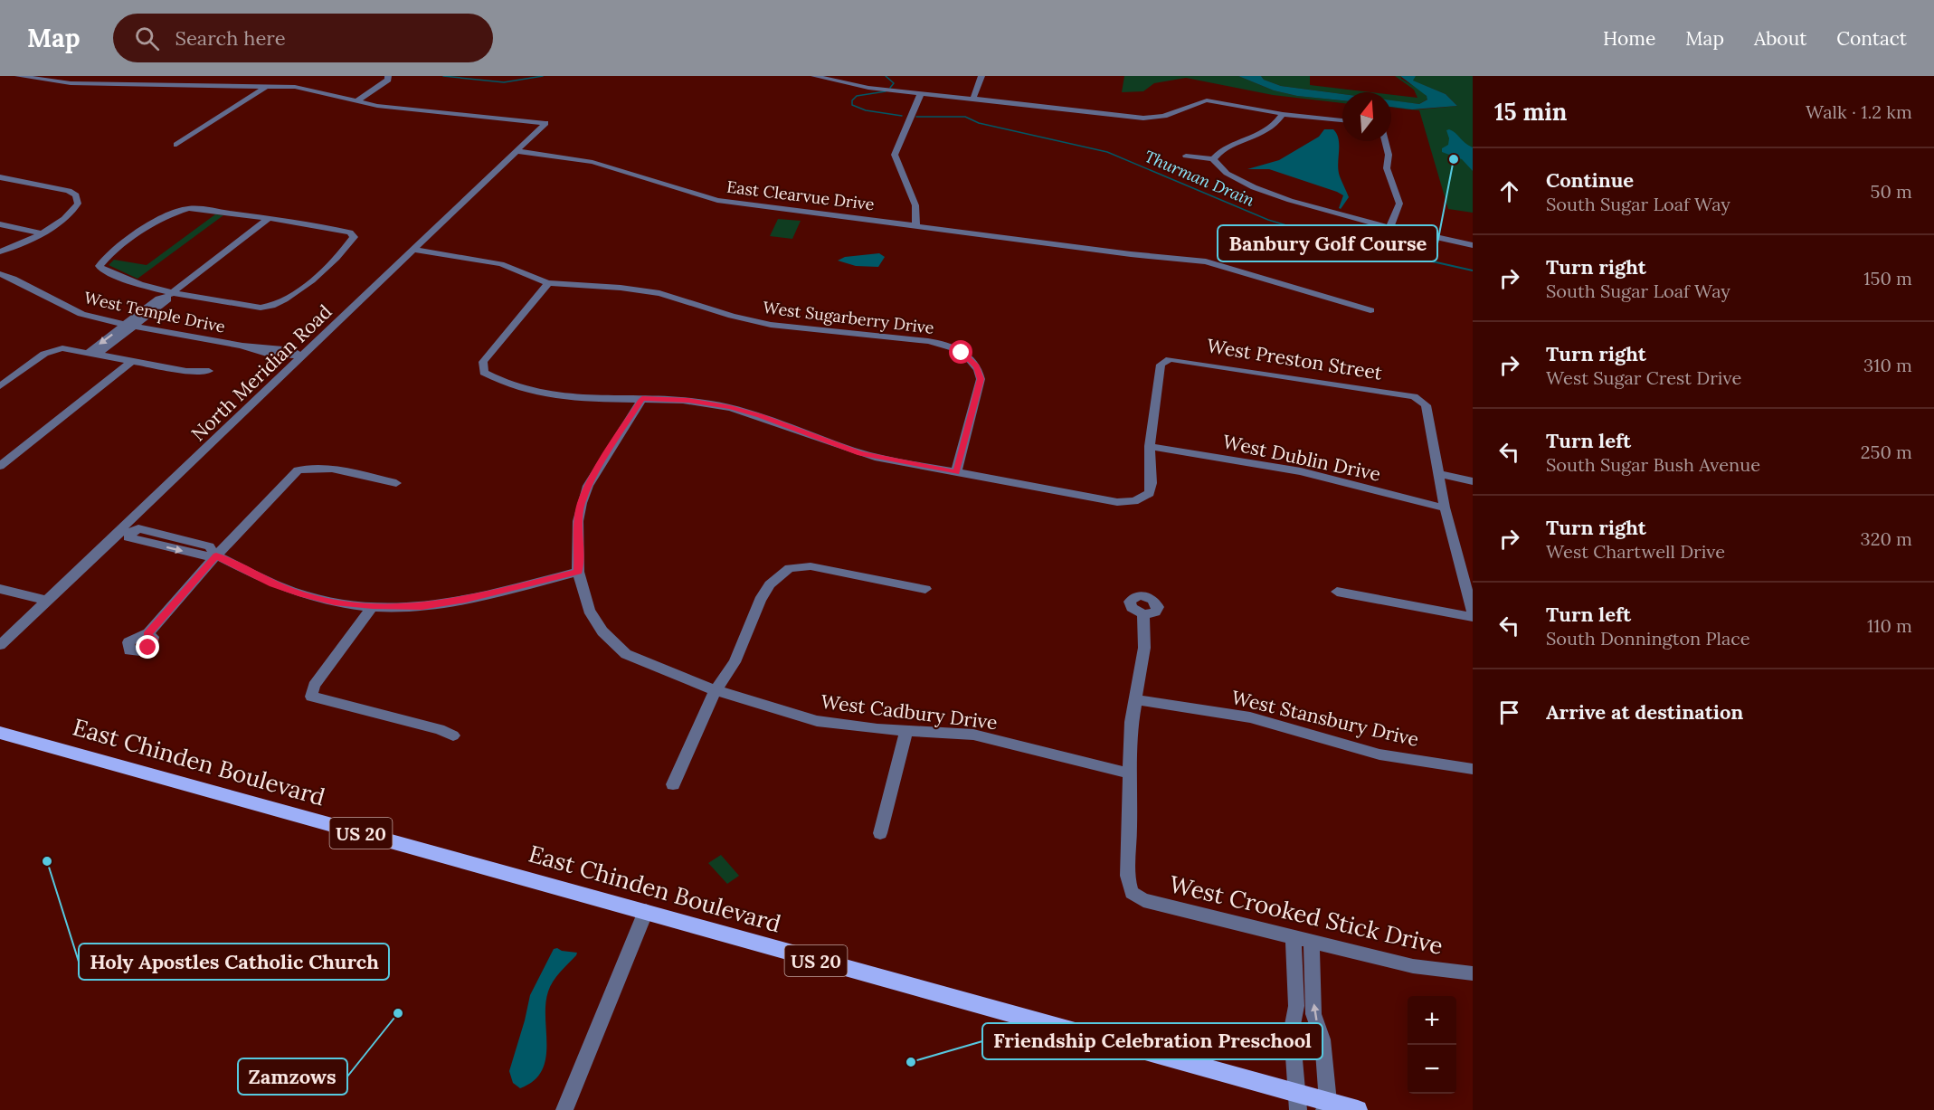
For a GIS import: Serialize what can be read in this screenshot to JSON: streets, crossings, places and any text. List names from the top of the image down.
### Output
{
  "streets": {
    "main road": ["East Chinden Boulevard", "US 20"],
    "street": [
      "East Clearvue Drive",
      "West Temple Drive",
      "West Sugarberry Drive",
      "West Preston Street",
      "North Meridian Road",
      "West Dublin Drive",
      "West Cadbury Drive",
      "West Stansbury Drive",
      "West Crooked Stick Drive"
    ]
  },
  "crossings": [
    ["East Clearvue Drive", "North Meridian Road"],
    ["West Temple Drive", "North Meridian Road"],
    ["West Sugarberry Drive", "North Meridian Road"],
    ["West Preston Street", "West Dublin Drive"],
    ["West Cadbury Drive", "West Crooked Stick Drive"]
  ],
  "water": ["Thurman Drain"],
  "places": [
    "Banbury Golf Course",
    "Holy Apostles Catholic Church",
    "Zamzows",
    "Friendship Celebration Preschool"
  ],
  "north": "top",
  "page": {
    "header": "Map",
    "search": "Search here",
    "nav": [
      "Home",
      "Map",
      "About",
      "Contact"
    ],
    "heading": ["15 min", "Walk · 1.2 km"],
    "list": [
      ["Continue", "South Sugar Loaf Way", "50 m"],
      ["Turn right", "South Sugar Loaf Way", "150 m"],
      ["Turn right", "West Sugar Crest Drive", "310 m"],
      ["Turn left", "South Sugar Bush Avenue", "250 m"],
      ["Turn right", "West Chartwell Drive", "320 m"],
      ["Turn left", "South Donnington Place", "110 m"],
      "Arrive at destination"
    ],
    "map_buttons": ["+", "−"]
  }
}
